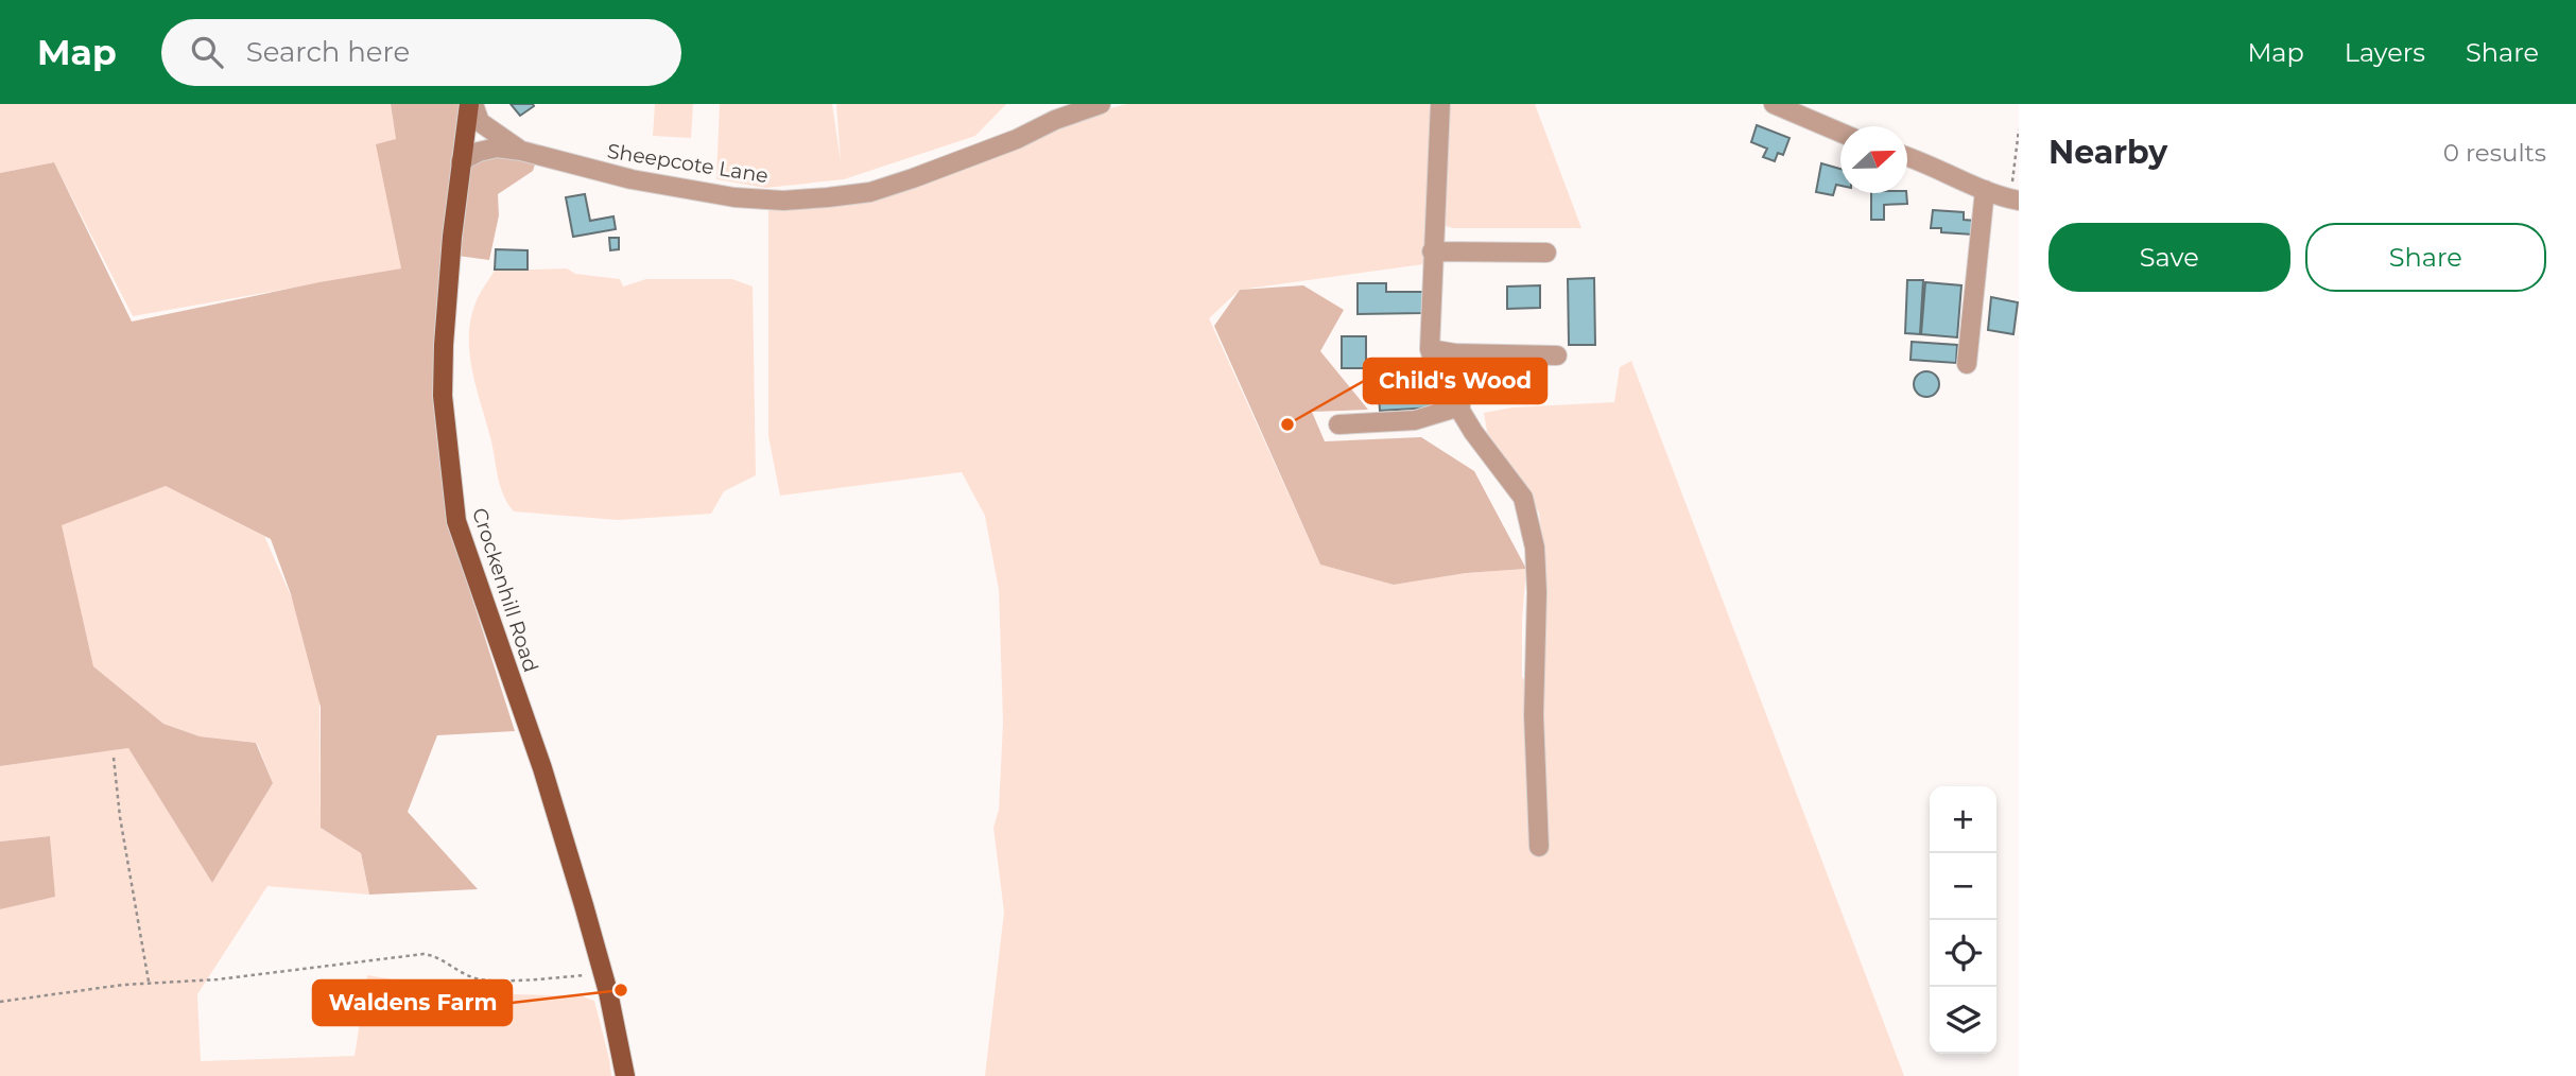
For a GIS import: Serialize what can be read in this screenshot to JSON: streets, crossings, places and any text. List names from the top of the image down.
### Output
{
  "streets": {
    "main road": ["Crockenhill Road"],
    "street": ["Sheepcote Lane"]
  },
  "crossings": [
    ["Sheepcote Lane", "Crockenhill Road"]
  ],
  "places": ["Child's Wood", "Waldens Farm"],
  "north": "right",
  "page": {
    "header": "Map",
    "search": "Search here",
    "nav": ["Map", "Layers", "Share"],
    "heading": ["Nearby", "0 results"],
    "buttons": ["Save", "Share"],
    "map_buttons": ["+", "−"]
  }
}
